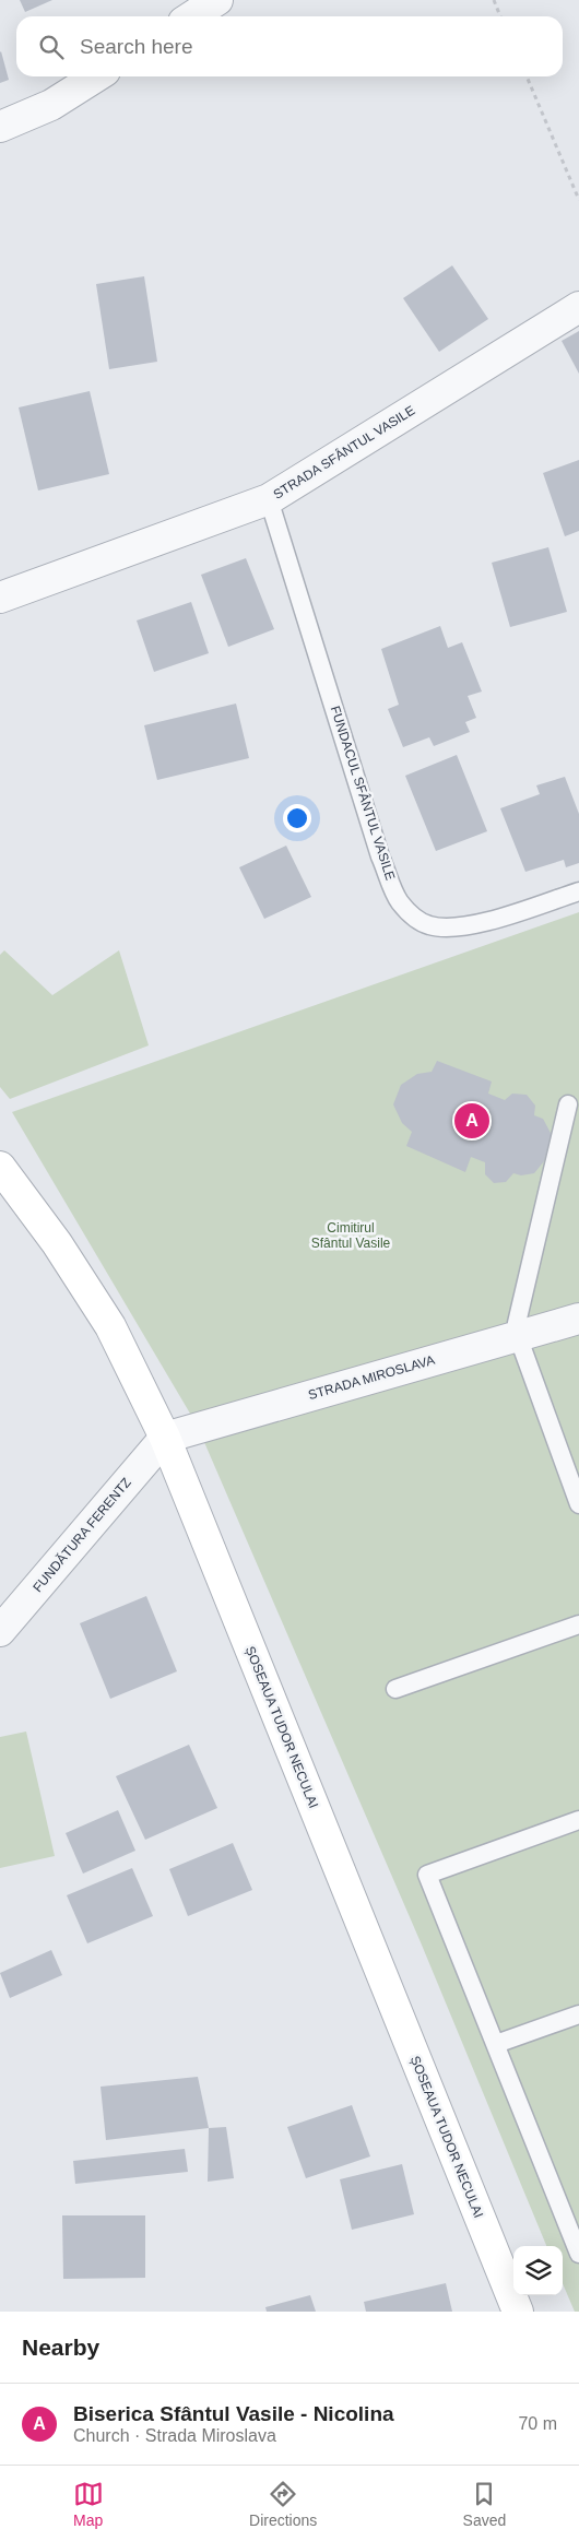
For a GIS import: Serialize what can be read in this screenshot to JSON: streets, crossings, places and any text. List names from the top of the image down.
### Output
{
  "streets": {
    "main road": ["ȘOSEAUA TUDOR NECULAI"],
    "street": ["STRADA SFÂNTUL VASILE", "STRADA MIROSLAVA", "FUNDĂTURA FERENTZ"],
    "lane": ["FUNDACUL SFÂNTUL VASILE"]
  },
  "crossings": [
    ["STRADA SFÂNTUL VASILE", "FUNDACUL SFÂNTUL VASILE"],
    ["STRADA MIROSLAVA", "FUNDĂTURA FERENTZ"],
    ["STRADA MIROSLAVA", "ȘOSEAUA TUDOR NECULAI"],
    ["FUNDĂTURA FERENTZ", "ȘOSEAUA TUDOR NECULAI"]
  ],
  "parks": ["Cimitirul Sfântul Vasile"],
  "page": {
    "search": "Search here",
    "pins": "A",
    "heading": "Nearby",
    "list": [
      {
        "mark": "A",
        "name": "Biserica Sfântul Vasile - Nicolina",
        "note": "Church · Strada Miroslava",
        "value": "70 m"
      }
    ],
    "nav": ["Map", "Directions", "Saved"]
  }
}
